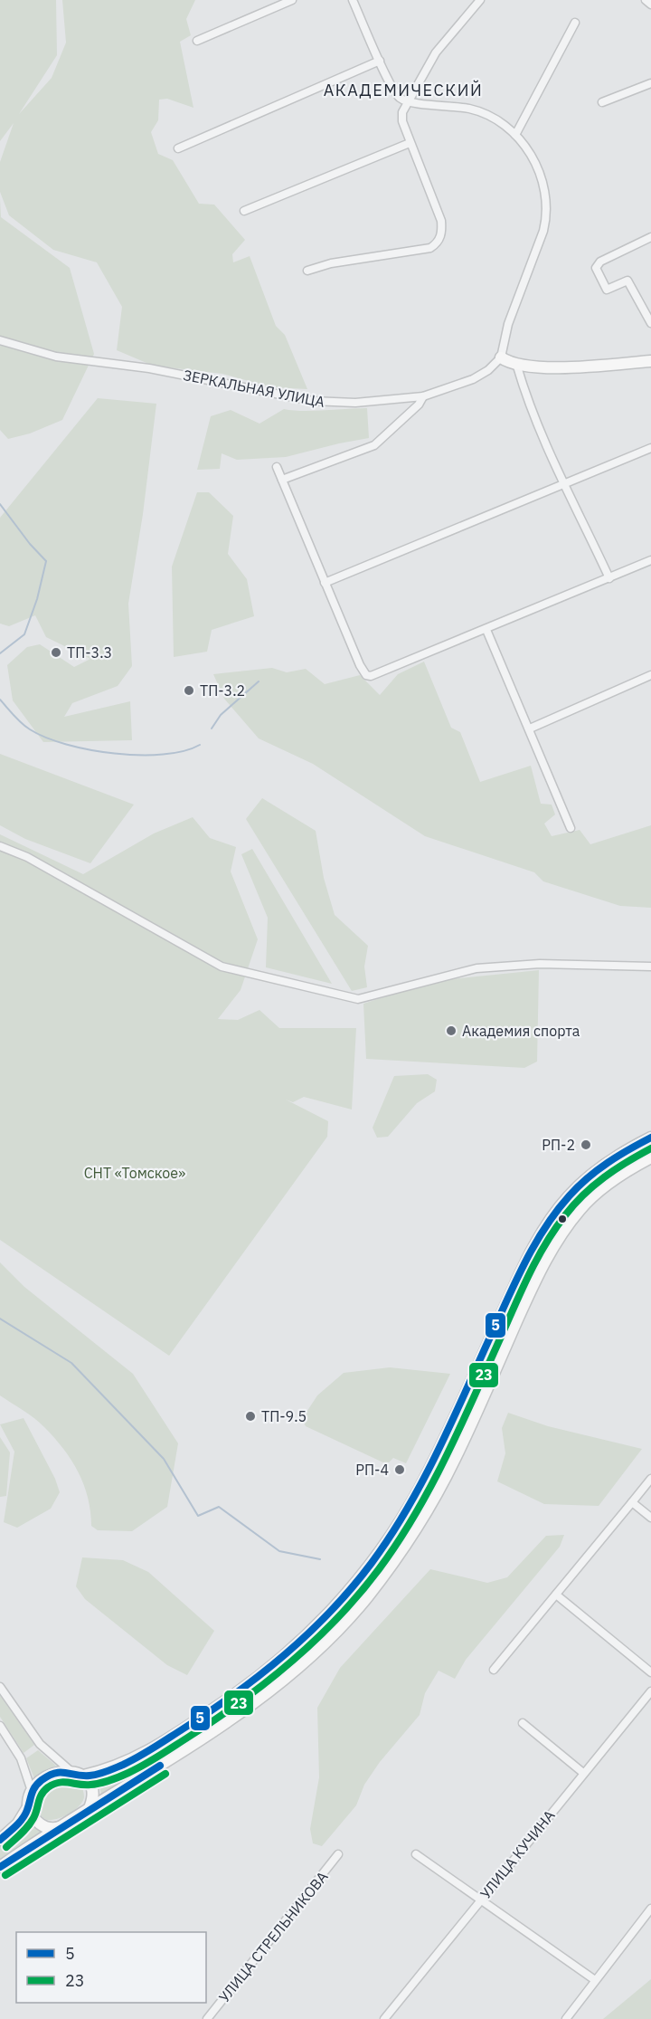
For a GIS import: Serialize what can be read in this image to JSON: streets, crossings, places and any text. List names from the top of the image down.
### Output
{
  "streets": {
    "street": ["ЗЕРКАЛЬНАЯ УЛИЦА", "УЛИЦА КУЧИНА", "УЛИЦА СТРЕЛЬНИКОВА"]
  },
  "districts": ["АКАДЕМИЧЕСКИЙ"],
  "parks": ["СНТ «Томское»"],
  "places": [
    "ТП-3.3",
    "ТП-3.2",
    "Академия спорта",
    "РП-2",
    "ТП-9.5",
    "РП-4"
  ],
  "lines": ["transit line 5", "transit line 23"],
  "legend": ["5", "23"]
}
